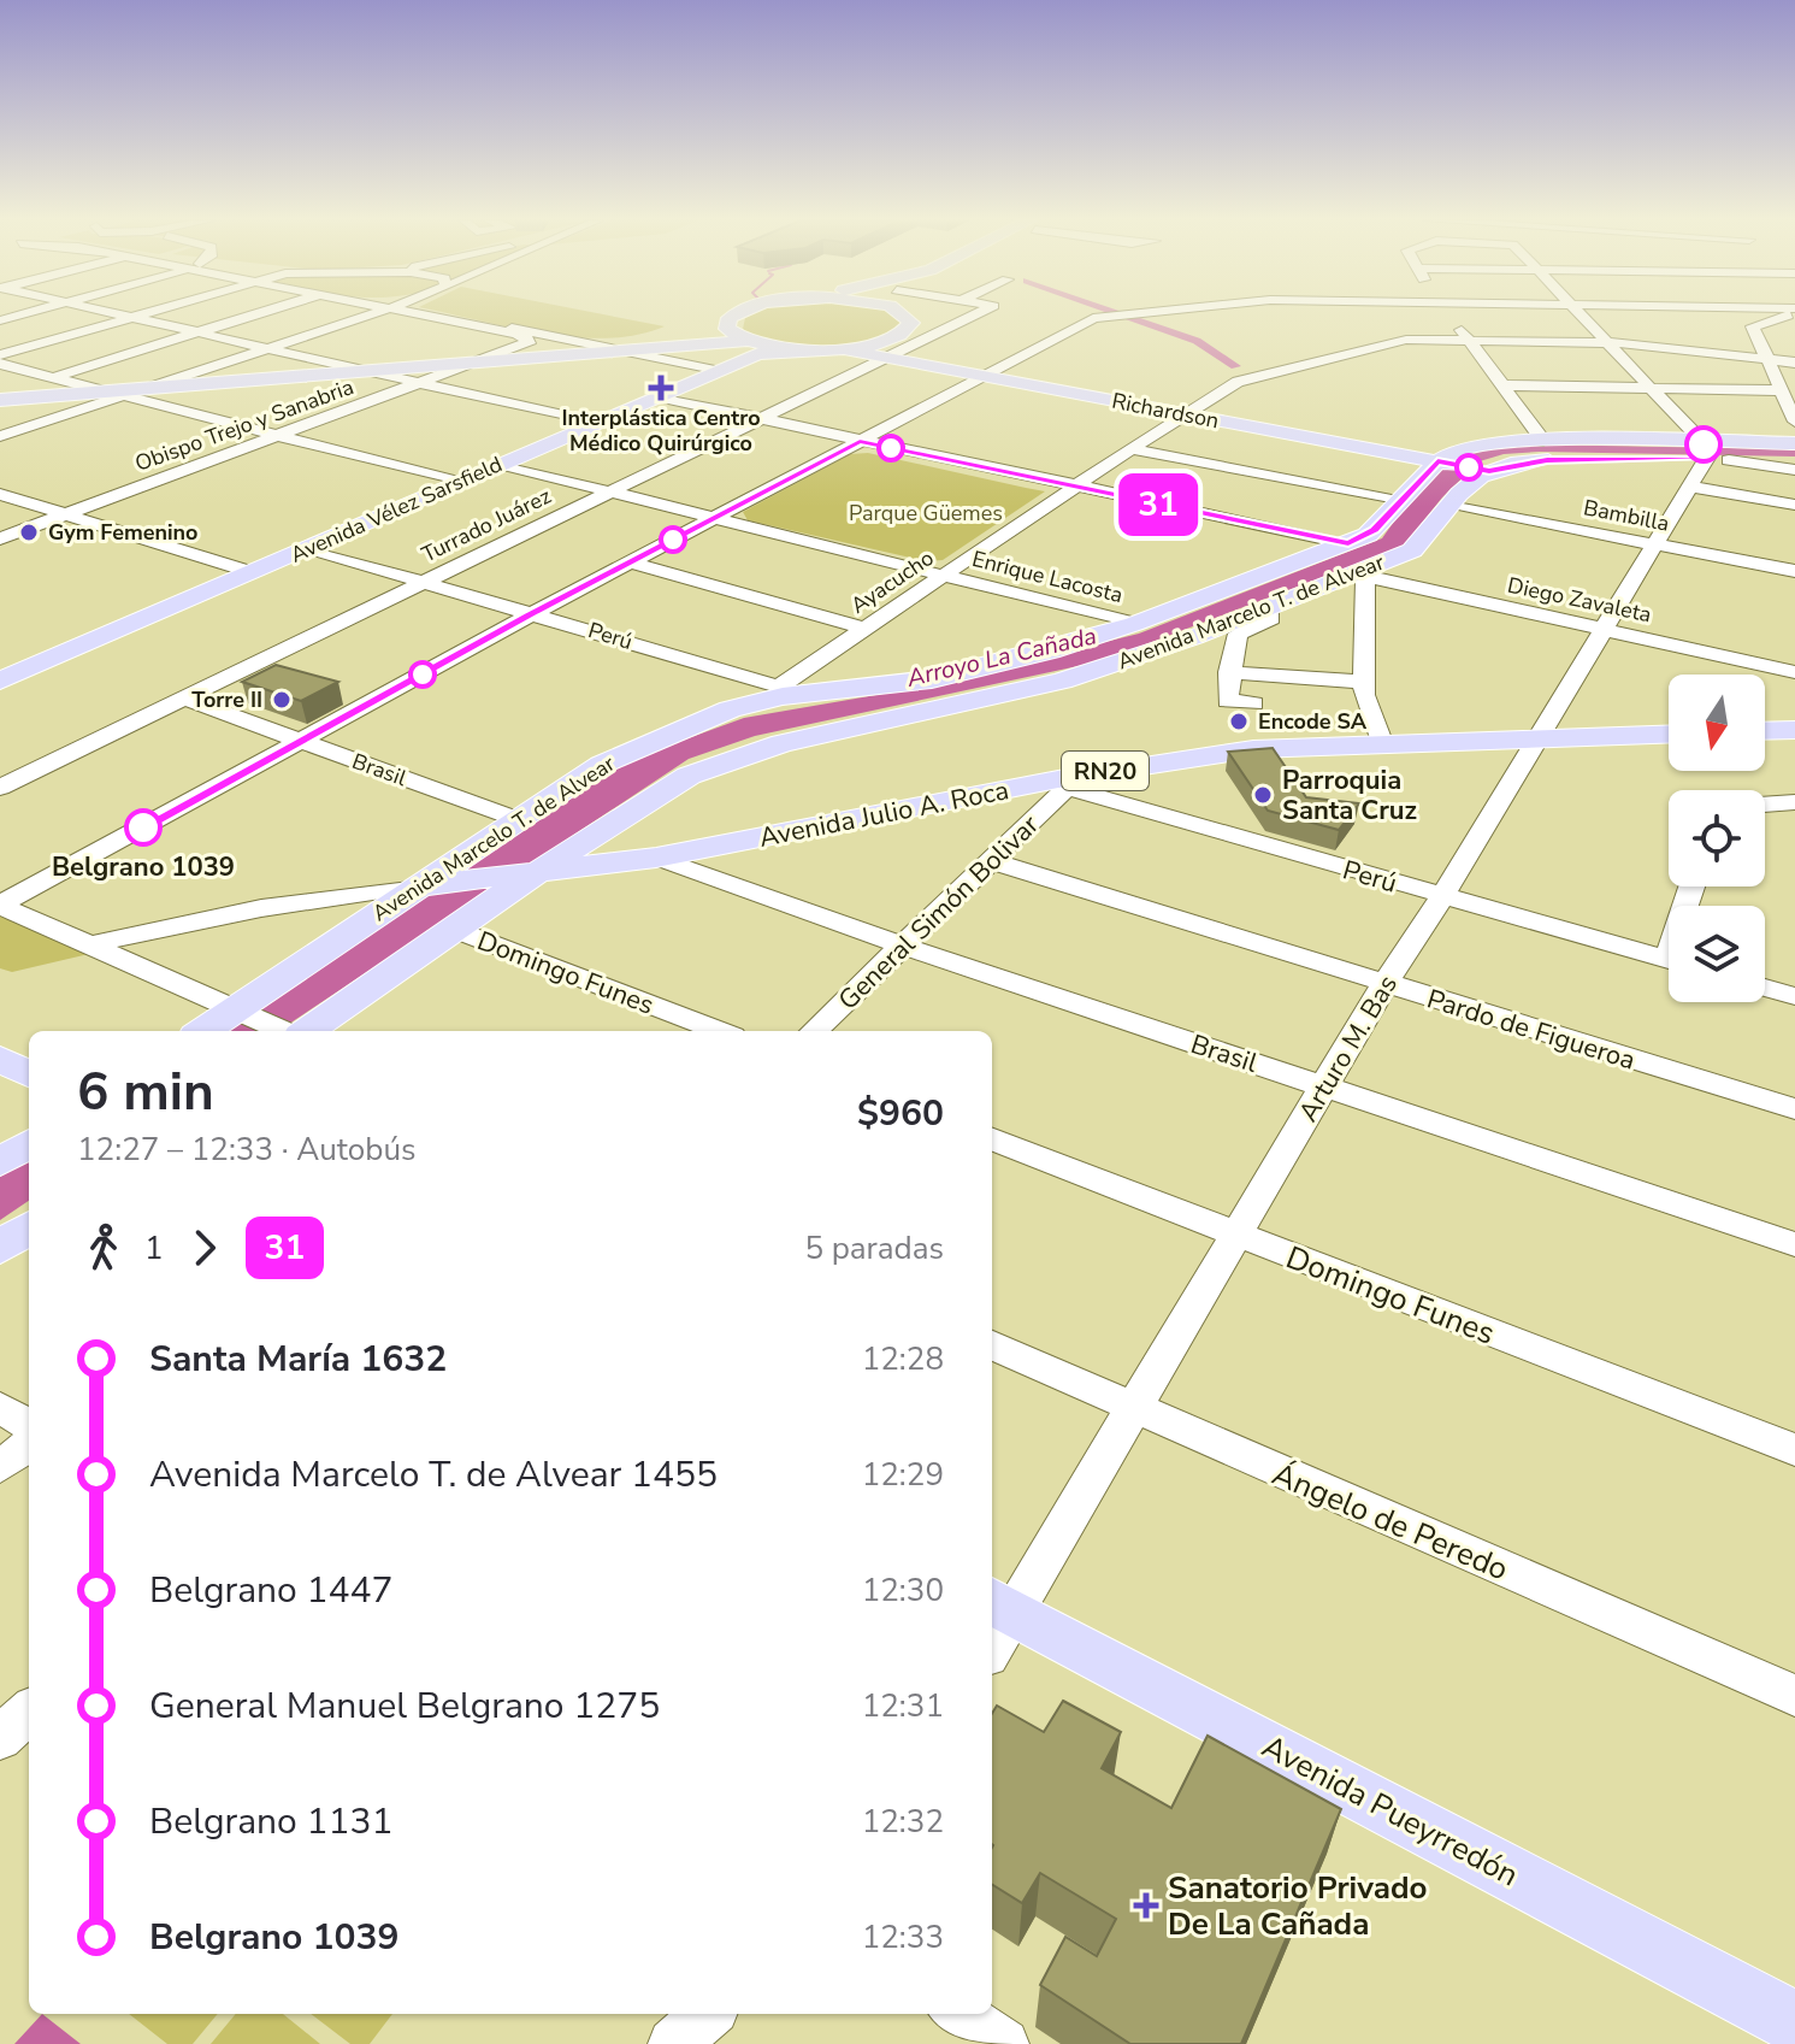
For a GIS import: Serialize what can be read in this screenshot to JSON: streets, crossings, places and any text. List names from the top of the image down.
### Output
{
  "streets": {
    "main road": [
      "Richardson",
      "Avenida Vélez Sarsfield",
      "Avenida Marcelo T. de Alvear",
      "RN20",
      "Avenida Julio A. Roca",
      "Avenida Pueyrredón"
    ],
    "street": [
      "Obispo Trejo y Sanabria",
      "Bambilla",
      "Turrado Juárez",
      "Enrique Lacosta",
      "Ayacucho",
      "Diego Zavaleta",
      "Perú",
      "Brasil",
      "General Simón Bolivar",
      "Domingo Funes",
      "Pardo de Figueroa",
      "Arturo M. Bas",
      "Ángelo de Peredo"
    ]
  },
  "crossings": [
    ["Richardson", "Turrado Juárez"],
    ["Richardson", "Ayacucho"],
    ["Richardson", "Avenida Marcelo T. de Alvear"],
    ["Avenida Vélez Sarsfield", "Enrique Lacosta"],
    ["Avenida Vélez Sarsfield", "Perú"],
    ["Bambilla", "Avenida Marcelo T. de Alvear"],
    ["Bambilla", "Arturo M. Bas"],
    ["Turrado Juárez", "Enrique Lacosta"],
    ["Turrado Juárez", "Perú"],
    ["Turrado Juárez", "Brasil"],
    ["Enrique Lacosta", "Ayacucho"],
    ["Enrique Lacosta", "Avenida Marcelo T. de Alvear"],
    ["Ayacucho", "Avenida Marcelo T. de Alvear"],
    ["Ayacucho", "Perú"],
    ["Diego Zavaleta", "Avenida Marcelo T. de Alvear"],
    ["Diego Zavaleta", "Arturo M. Bas"],
    ["Avenida Marcelo T. de Alvear", "Perú"],
    ["Avenida Marcelo T. de Alvear", "Brasil"],
    ["Avenida Marcelo T. de Alvear", "Avenida Julio A. Roca"],
    ["Avenida Marcelo T. de Alvear", "Domingo Funes"],
    ["Avenida Marcelo T. de Alvear", "Arturo M. Bas"],
    ["Perú", "Avenida Julio A. Roca"],
    ["Perú", "General Simón Bolivar"],
    ["Perú", "Arturo M. Bas"],
    ["Brasil", "Avenida Julio A. Roca"],
    ["Brasil", "General Simón Bolivar"],
    ["Brasil", "Arturo M. Bas"],
    ["Avenida Julio A. Roca", "General Simón Bolivar"],
    ["Avenida Julio A. Roca", "Arturo M. Bas"],
    ["General Simón Bolivar", "Pardo de Figueroa"],
    ["Domingo Funes", "Arturo M. Bas"],
    ["Pardo de Figueroa", "Arturo M. Bas"],
    ["Arturo M. Bas", "Ángelo de Peredo"],
    ["Arturo M. Bas", "Avenida Pueyrredón"]
  ],
  "water": ["Arroyo La Cañada"],
  "parks": ["Parque Güemes"],
  "places": {
    "health": ["Interplástica Centro Médico Quirúrgico", "Sanatorio Privado De La Cañada"],
    "other": [
      "Gym Femenino",
      "Torre II",
      "Encode SA",
      "Parroquia Santa Cruz",
      "Belgrano 1039"
    ]
  },
  "lines": ["bus line 31"],
  "north": "bottom",
  "page": {
    "on_map": "31",
    "heading": ["6 min", "12:27 – 12:33 · Autobús", "$960"],
    "legs": ["1", "31", "5 paradas"],
    "list": [
      {
        "name": "Santa María 1632",
        "value": "12:28"
      },
      {
        "name": "Avenida Marcelo T. de Alvear 1455",
        "value": "12:29"
      },
      {
        "name": "Belgrano 1447",
        "value": "12:30"
      },
      {
        "name": "General Manuel Belgrano 1275",
        "value": "12:31"
      },
      {
        "name": "Belgrano 1131",
        "value": "12:32"
      },
      {
        "name": "Belgrano 1039",
        "value": "12:33"
      }
    ]
  }
}
